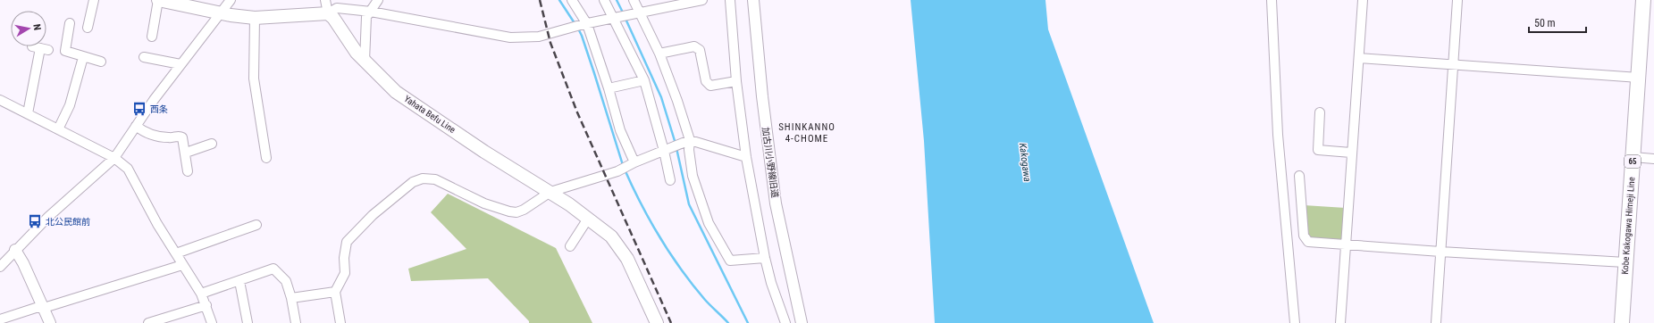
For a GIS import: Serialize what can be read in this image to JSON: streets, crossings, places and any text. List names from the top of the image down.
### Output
{
  "streets": {
    "main road": ["Yahata Befu Line", "65", "Kobe Kakogawa Himeji Line"],
    "street": ["加古川小野線旧道"]
  },
  "districts": ["SHINKANNO 4-CHOME"],
  "water": ["Kakogawa"],
  "places": {
    "bus stop": ["西条", "北公民館前"]
  },
  "scale_bar": "50 m",
  "north": "right"
}
